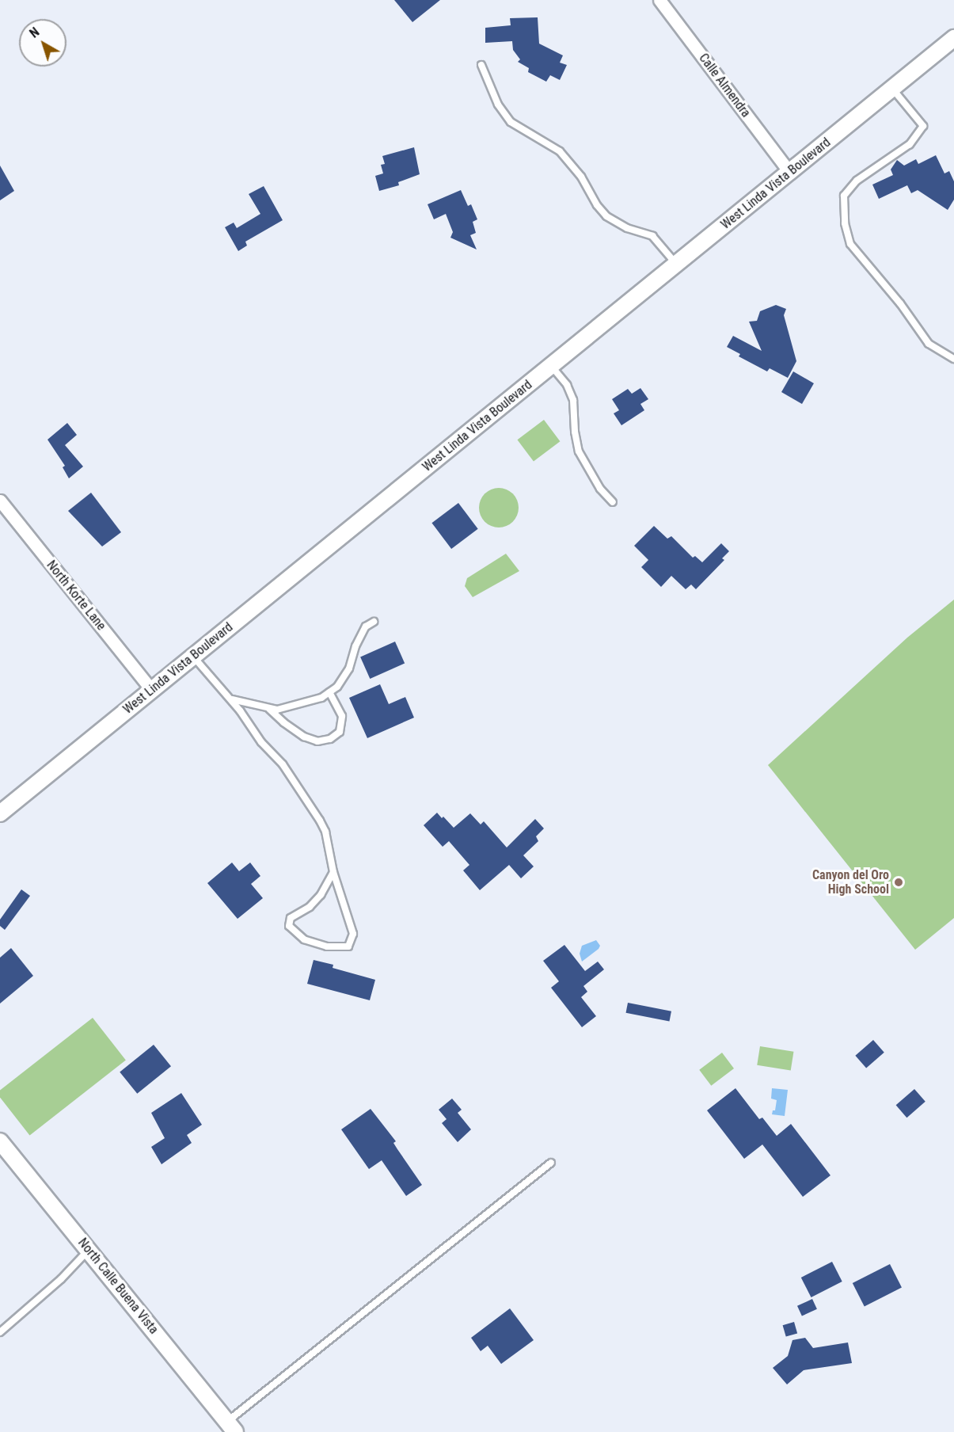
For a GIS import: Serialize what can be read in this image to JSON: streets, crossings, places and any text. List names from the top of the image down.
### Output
{
  "streets": {
    "street": [
      "Calle Almendra",
      "West Linda Vista Boulevard",
      "North Korte Lane",
      "North Calle Buena Vista"
    ]
  },
  "crossings": [
    ["Calle Almendra", "West Linda Vista Boulevard"],
    ["West Linda Vista Boulevard", "North Korte Lane"]
  ],
  "places": ["Canyon del Oro High School"],
  "north": "top left"
}
